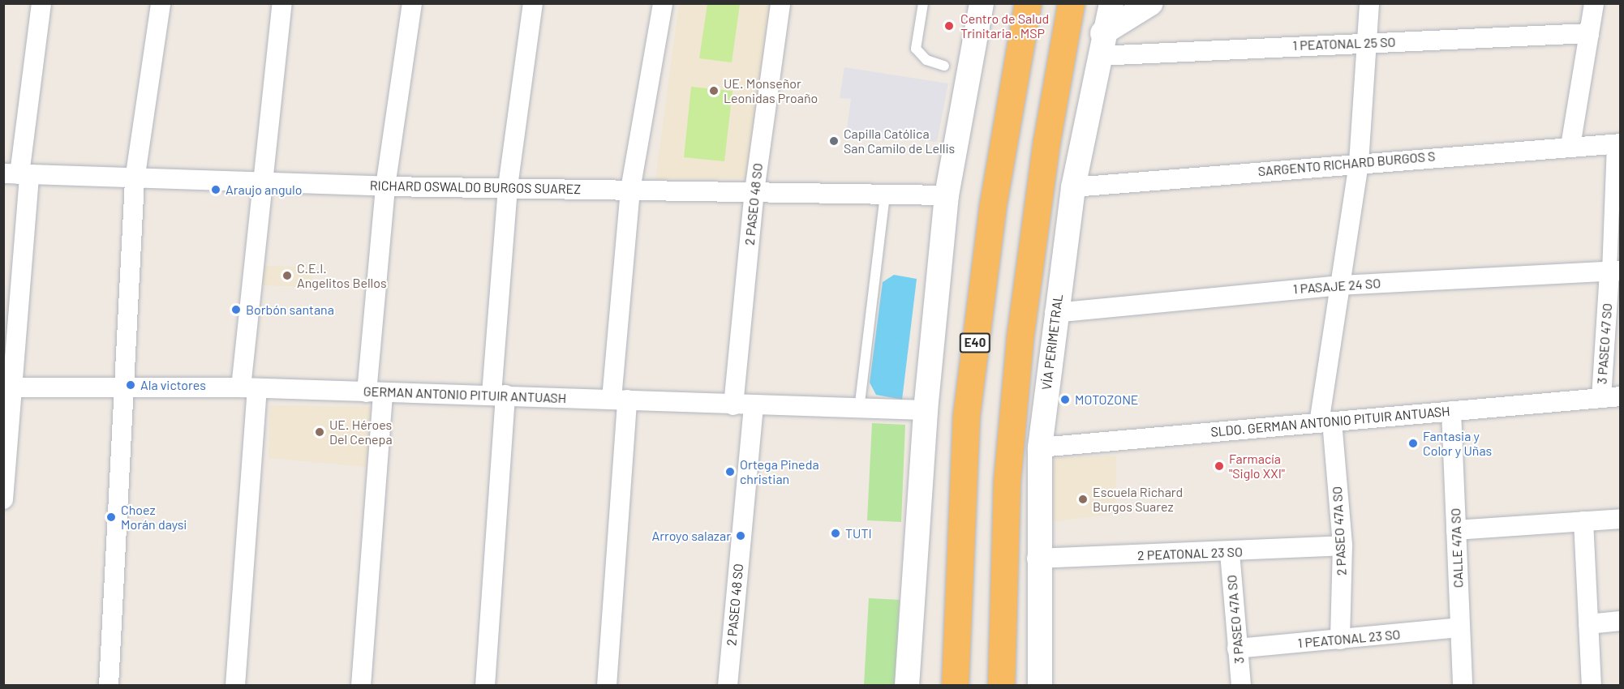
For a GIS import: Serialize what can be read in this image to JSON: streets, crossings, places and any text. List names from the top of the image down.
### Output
{
  "streets": {
    "highway": ["E40"],
    "street": [
      "1 PEATONAL 25 SO",
      "SARGENTO RICHARD BURGOS S",
      "RICHARD OSWALDO BURGOS SUAREZ",
      "2 PASEO 48 SO",
      "1 PASAJE 24 SO",
      "VÍA PERIMETRAL",
      "3 PASEO 47 SO",
      "GERMAN ANTONIO PITUIR ANTUASH",
      "SLDO. GERMAN ANTONIO PITUIR ANTUASH",
      "2 PASEO 47A SO",
      "CALLE 47A SO",
      "2 PEATONAL 23 SO",
      "3 PASEO 47A SO",
      "1 PEATONAL 23 SO"
    ]
  },
  "crossings": [
    ["1 PEATONAL 25 SO", "VÍA PERIMETRAL"],
    ["1 PEATONAL 25 SO", "2 PASEO 47A SO"],
    ["SARGENTO RICHARD BURGOS S", "VÍA PERIMETRAL"],
    ["SARGENTO RICHARD BURGOS S", "3 PASEO 47 SO"],
    ["SARGENTO RICHARD BURGOS S", "2 PASEO 47A SO"],
    ["RICHARD OSWALDO BURGOS SUAREZ", "2 PASEO 48 SO"],
    ["2 PASEO 48 SO", "GERMAN ANTONIO PITUIR ANTUASH"],
    ["1 PASAJE 24 SO", "VÍA PERIMETRAL"],
    ["1 PASAJE 24 SO", "3 PASEO 47 SO"],
    ["1 PASAJE 24 SO", "2 PASEO 47A SO"],
    ["VÍA PERIMETRAL", "SLDO. GERMAN ANTONIO PITUIR ANTUASH"],
    ["VÍA PERIMETRAL", "2 PEATONAL 23 SO"],
    ["3 PASEO 47 SO", "SLDO. GERMAN ANTONIO PITUIR ANTUASH"],
    ["SLDO. GERMAN ANTONIO PITUIR ANTUASH", "2 PASEO 47A SO"],
    ["SLDO. GERMAN ANTONIO PITUIR ANTUASH", "CALLE 47A SO"],
    ["2 PASEO 47A SO", "2 PEATONAL 23 SO"],
    ["2 PASEO 47A SO", "1 PEATONAL 23 SO"],
    ["CALLE 47A SO", "1 PEATONAL 23 SO"],
    ["2 PEATONAL 23 SO", "3 PASEO 47A SO"],
    ["3 PASEO 47A SO", "1 PEATONAL 23 SO"]
  ],
  "places": [
    "Centro de Salud Trinitaria . MSP",
    "UE. Monseñor Leonidas Proaño",
    "Capilla Católica San Camilo de Lellis",
    "Araujo angulo",
    "C.E.I. Angelitos Bellos",
    "Borbón santana",
    "Ala victores",
    "MOTOZONE",
    "UE. Héroes Del Cenepa",
    "Fantasia y Color y Uñas",
    "Farmacía \"Siglo XXI\"",
    "Ortega Pineda christian",
    "Escuela Richard Burgos Suarez",
    "Choez Morán daysi",
    "TUTI",
    "Arroyo salazar"
  ]
}
